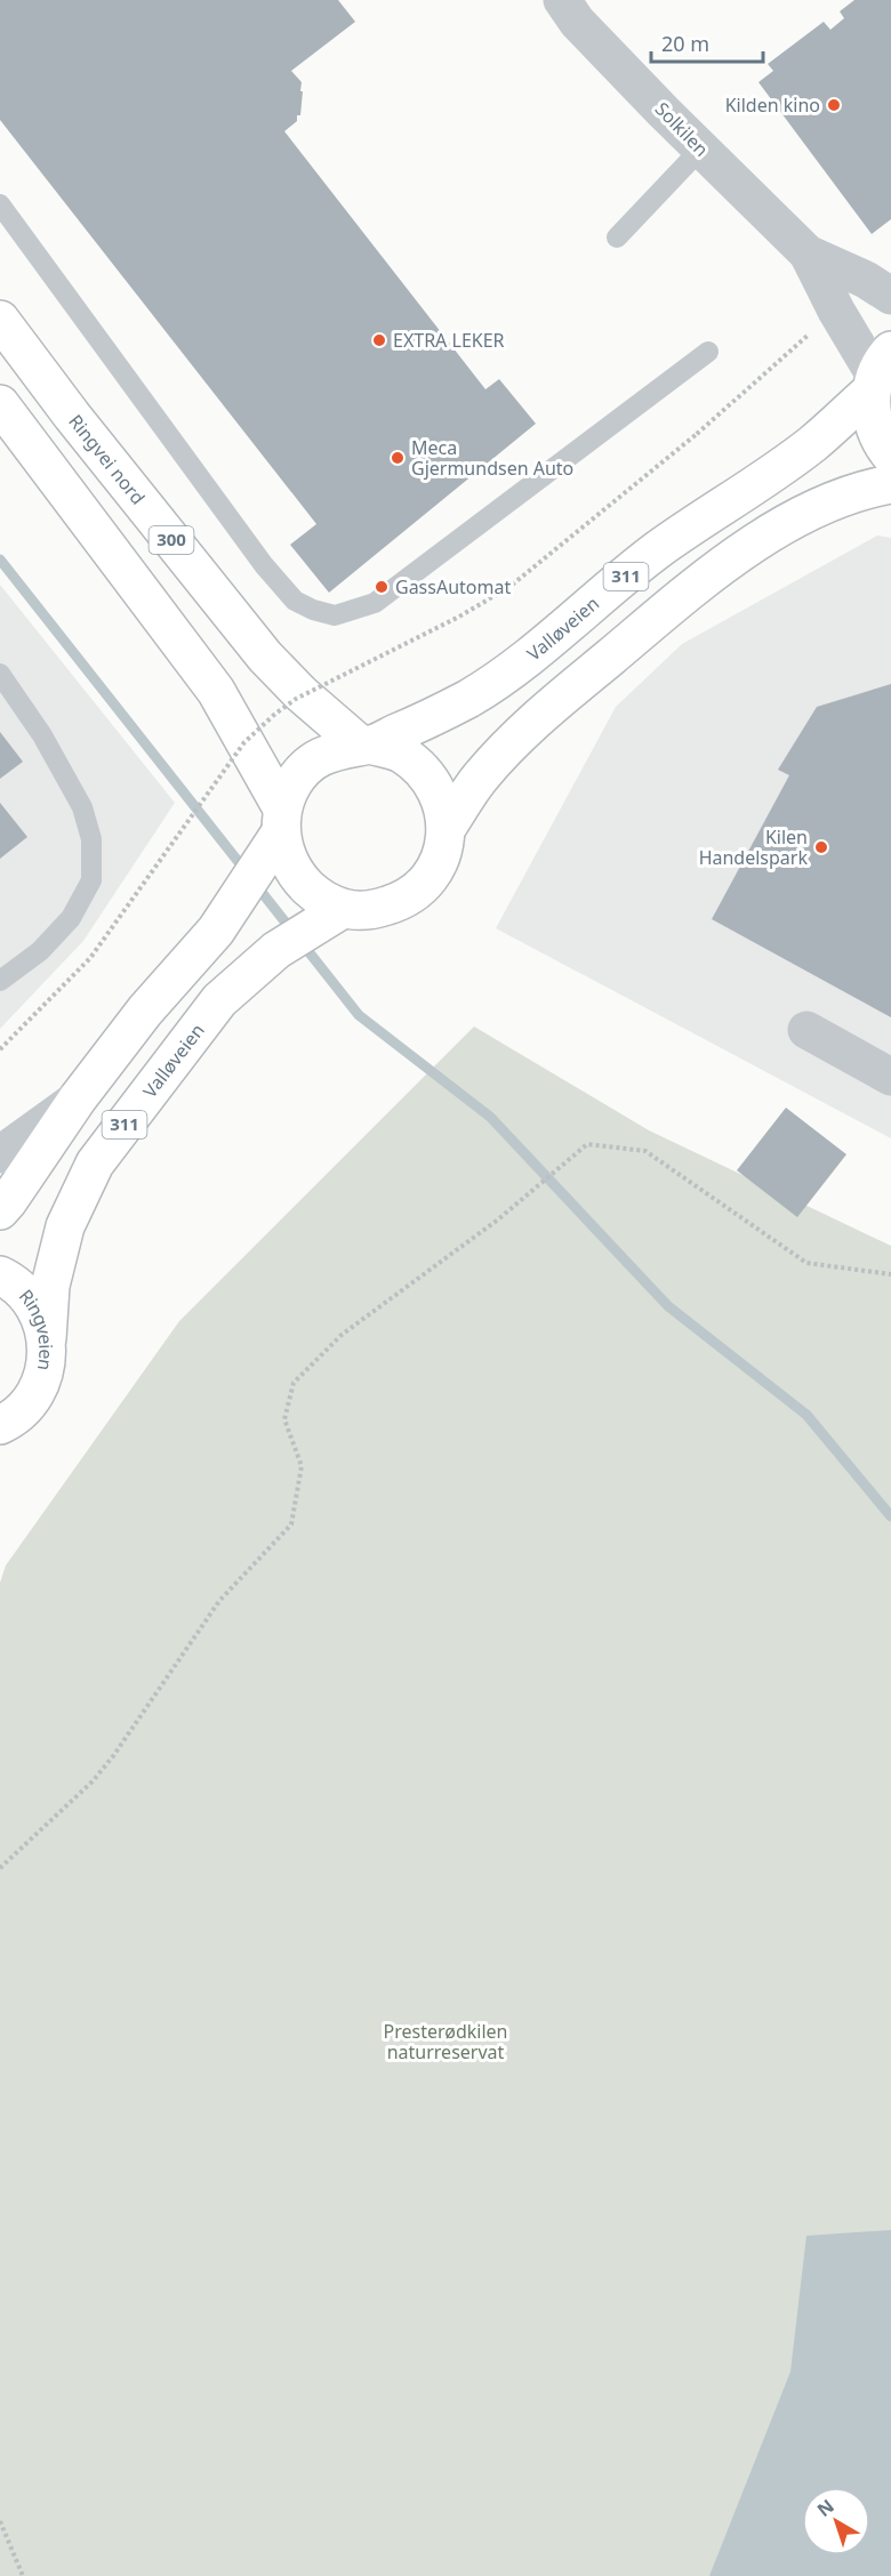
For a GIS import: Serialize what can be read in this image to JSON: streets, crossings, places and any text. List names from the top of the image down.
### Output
{
  "streets": {
    "main road": [
      "Ringvei nord",
      "300",
      "311",
      "Valløveien",
      "Ringveien"
    ],
    "street": ["Solkilen"]
  },
  "crossings": [
    ["Solkilen", "Valløveien"],
    ["Ringvei nord", "311"],
    ["Ringvei nord", "Valløveien"],
    ["311", "Valløveien"],
    ["Valløveien", "Ringveien"]
  ],
  "parks": ["Presterødkilen naturreservat"],
  "places": [
    "Kilden kino",
    "EXTRA LEKER",
    "Meca Gjermundsen Auto",
    "GassAutomat",
    "Kilen Handelspark"
  ],
  "scale_bar": "20 m",
  "north": "top left"
}
